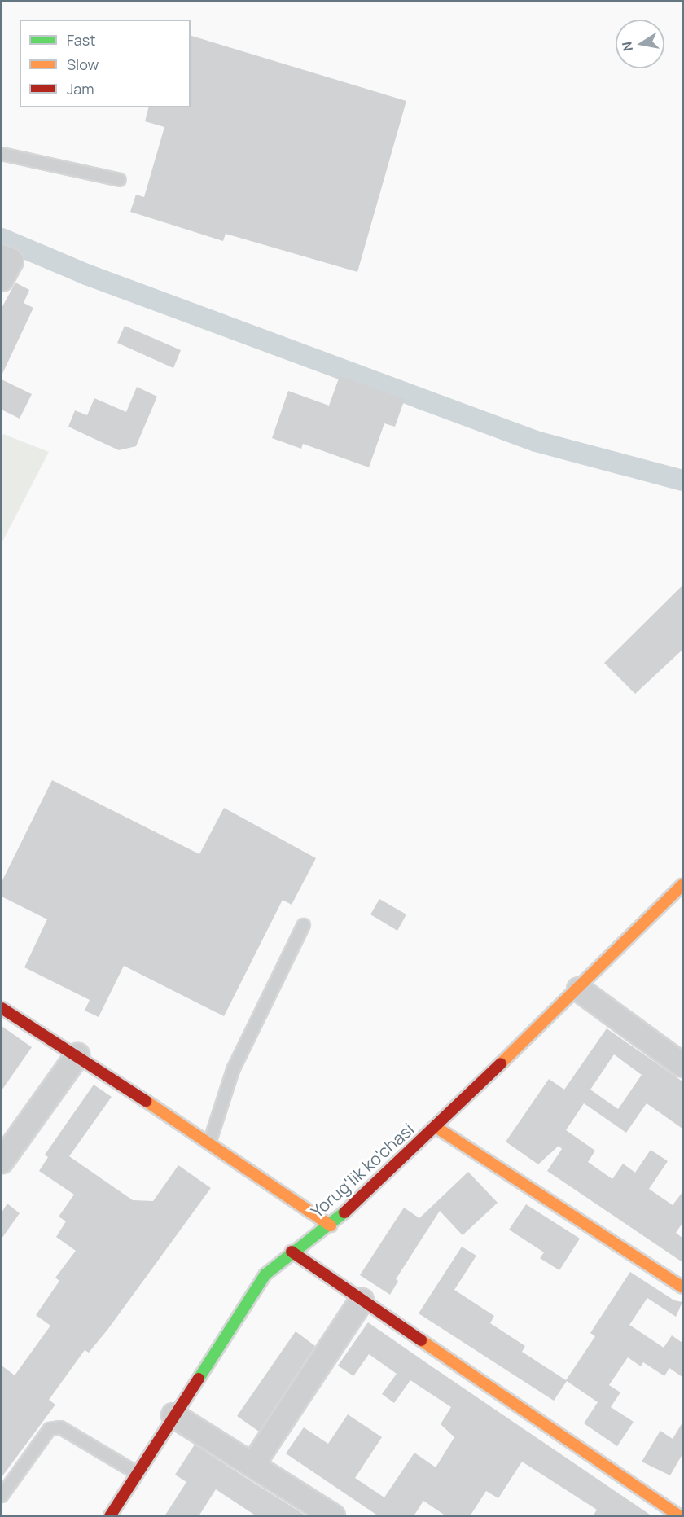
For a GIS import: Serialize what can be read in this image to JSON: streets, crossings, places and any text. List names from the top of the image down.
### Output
{
  "streets": {
    "street": ["Yorug'lik ko'chasi"]
  },
  "legend": ["Fast", "Slow", "Jam"],
  "north": "left"
}
